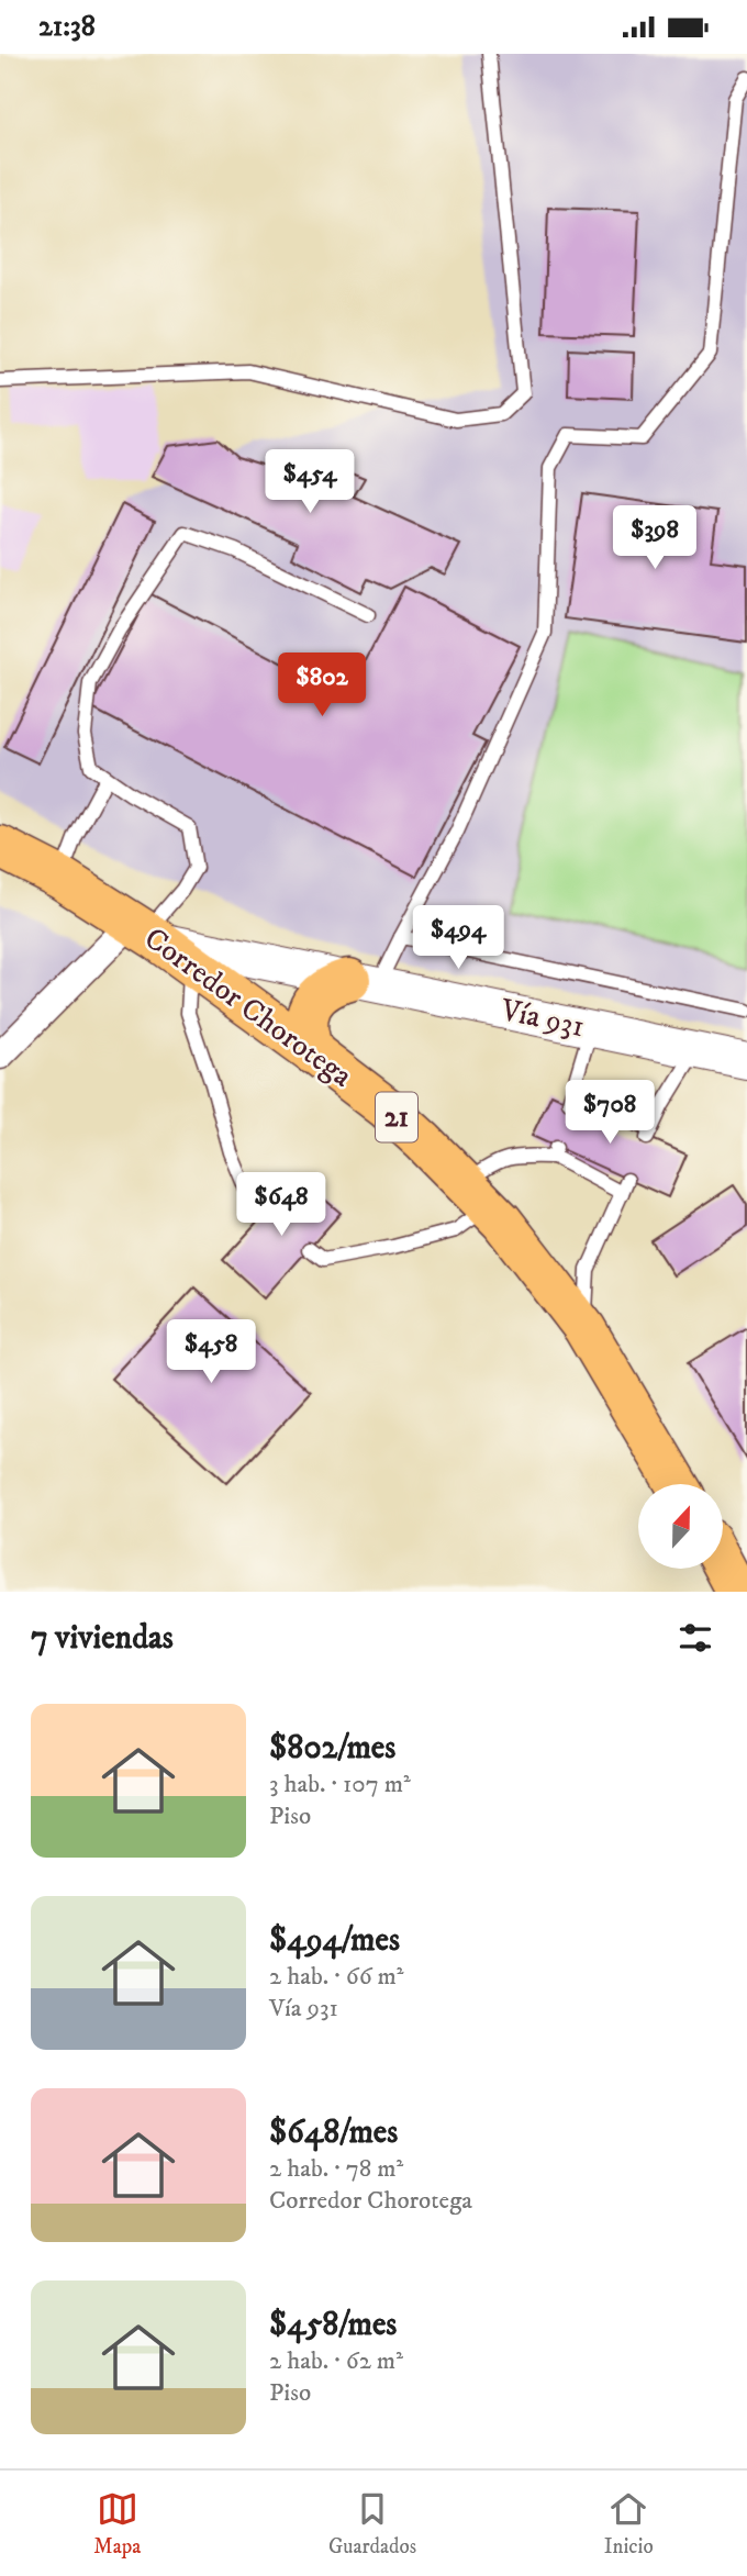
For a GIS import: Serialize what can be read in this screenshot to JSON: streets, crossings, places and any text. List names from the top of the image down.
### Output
{
  "streets": {
    "main road": ["Corredor Chorotega", "21"],
    "street": ["Vía 931"]
  },
  "crossings": [
    ["Corredor Chorotega", "Vía 931"]
  ],
  "north": "top",
  "page": {
    "status": "21:38",
    "price": [
      "$454",
      "$398",
      "$802",
      "$494",
      "$708",
      "$648",
      "$458"
    ],
    "heading": "7 viviendas",
    "list": [
      {
        "name": "$802/mes",
        "note": "3 hab. · 107 m² · Piso"
      },
      {
        "name": "$494/mes",
        "note": "2 hab. · 66 m² · Vía 931"
      },
      {
        "name": "$648/mes",
        "note": "2 hab. · 78 m² · Corredor Chorotega"
      },
      {
        "name": "$458/mes",
        "note": "2 hab. · 62 m² · Piso"
      }
    ],
    "tabs": ["Mapa", "Guardados", "Inicio"]
  }
}
